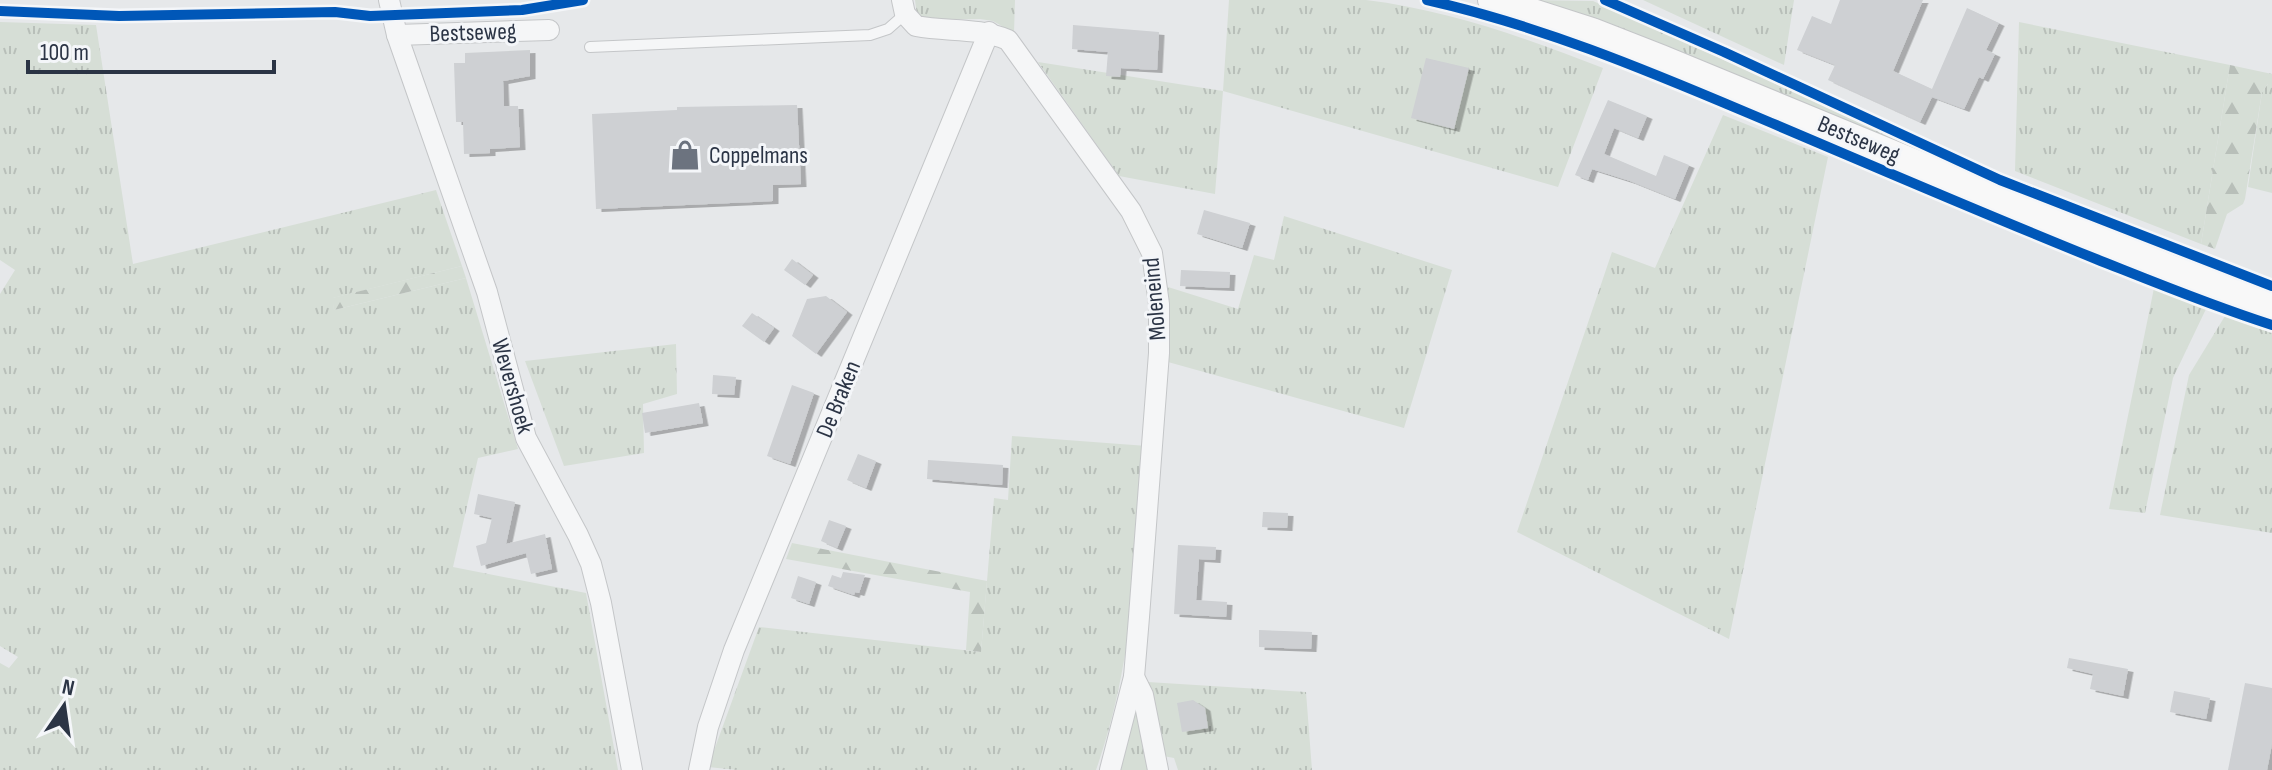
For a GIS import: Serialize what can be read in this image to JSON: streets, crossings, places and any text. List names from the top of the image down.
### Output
{
  "streets": {
    "main road": ["Bestseweg"],
    "street": ["Moleneind", "Wevershoek", "De Braken"]
  },
  "crossings": [
    ["Bestseweg", "Wevershoek"],
    ["Moleneind", "De Braken"]
  ],
  "places": {
    "shop": ["Coppelmans"]
  },
  "scale_bar": "100 m",
  "north": "top"
}
